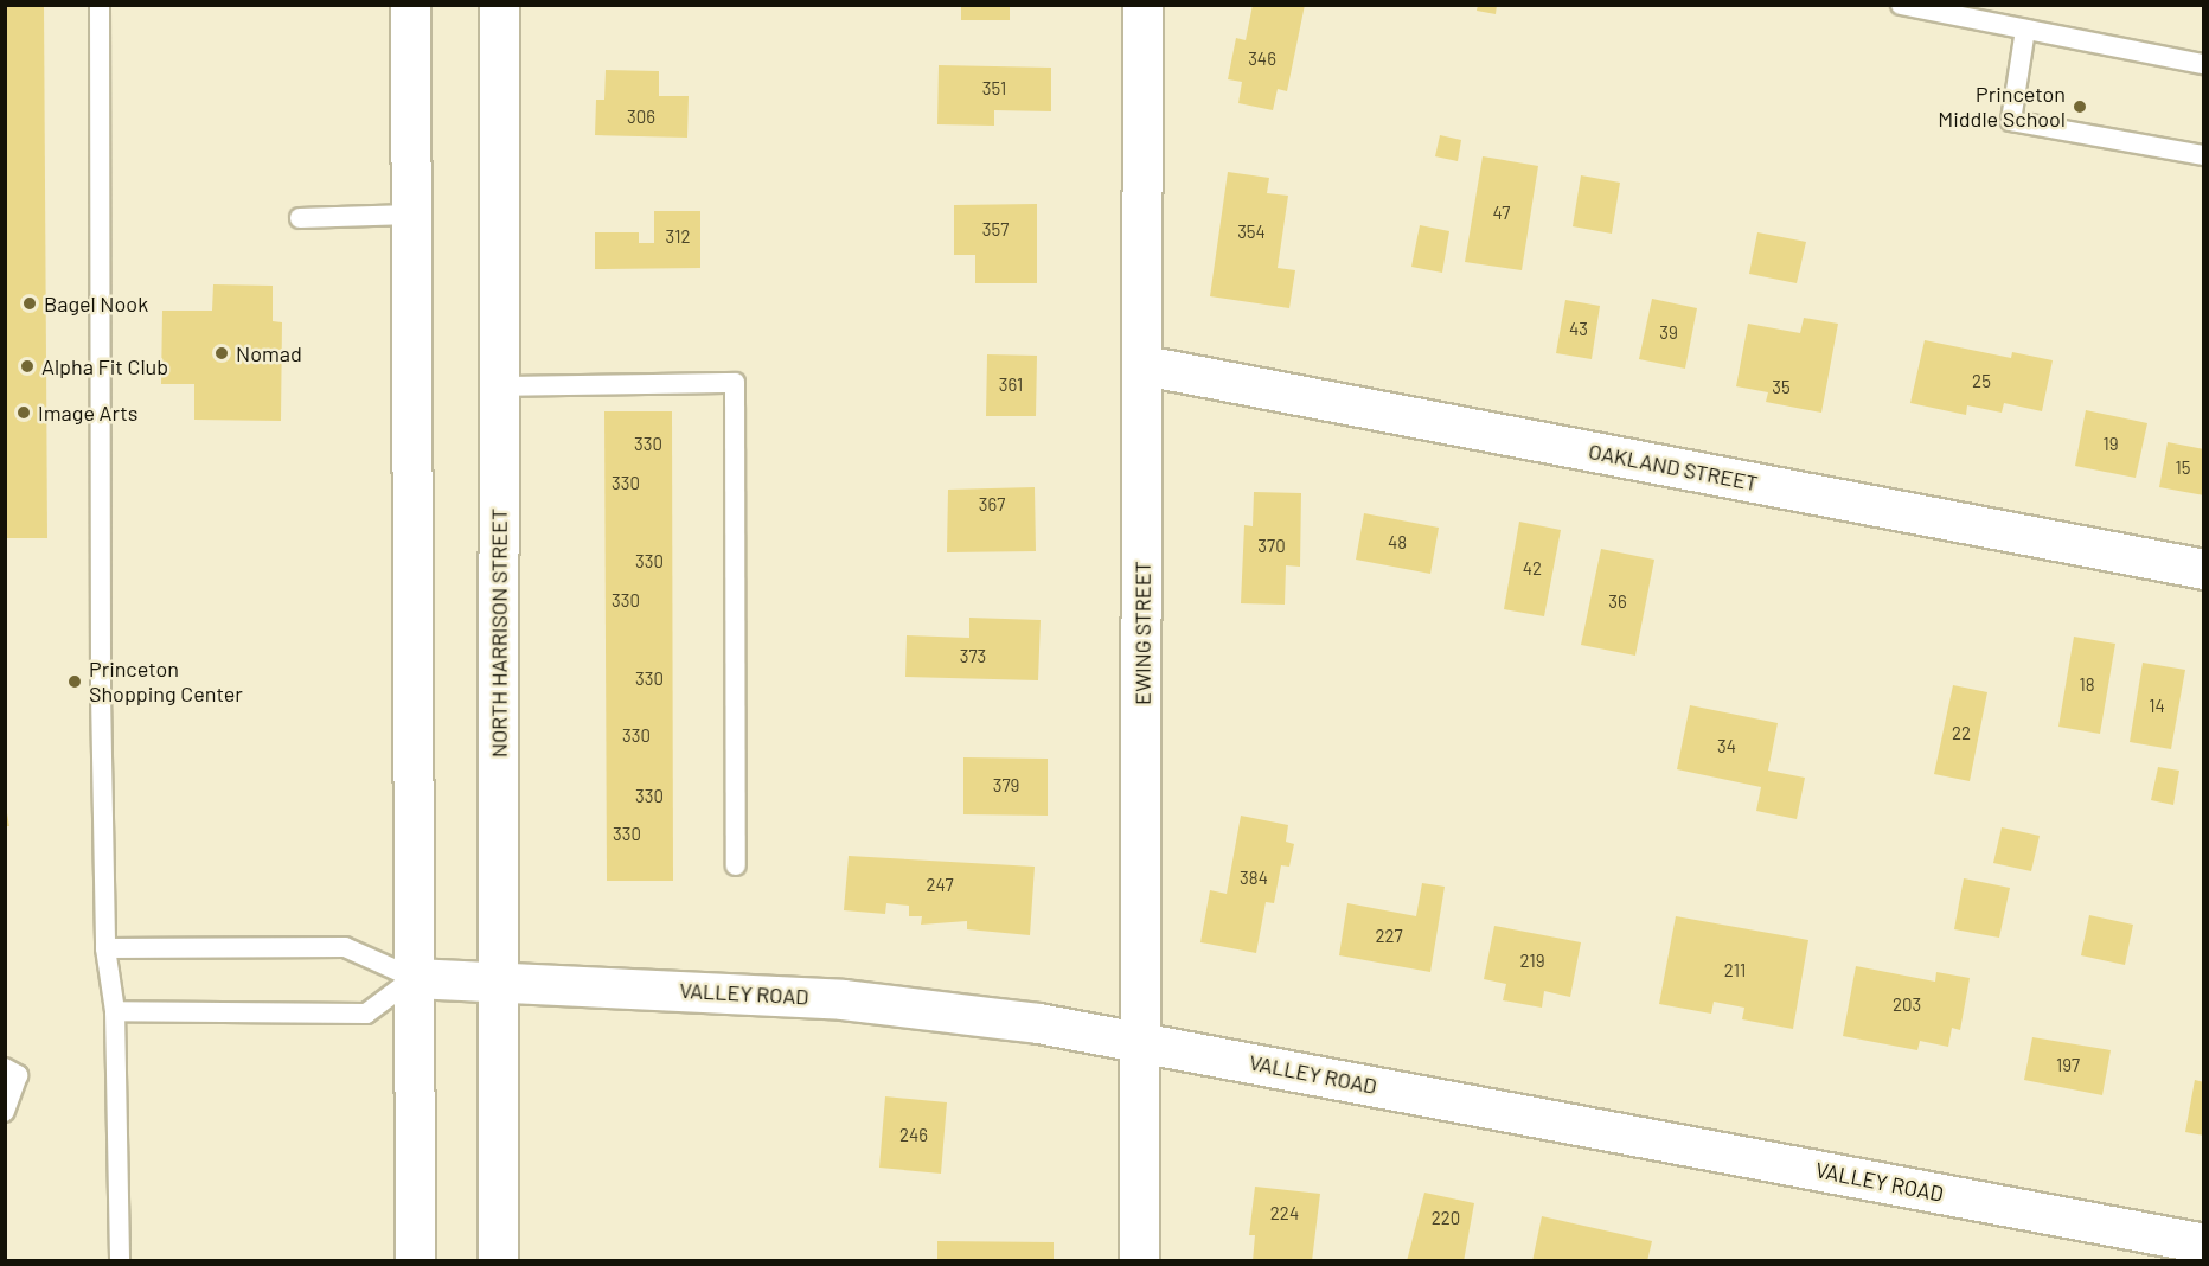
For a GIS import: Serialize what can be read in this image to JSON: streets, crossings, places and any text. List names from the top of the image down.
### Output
{
  "streets": {
    "street": [
      "OAKLAND STREET",
      "NORTH HARRISON STREET",
      "EWING STREET",
      "VALLEY ROAD"
    ]
  },
  "crossings": [
    ["OAKLAND STREET", "EWING STREET"],
    ["NORTH HARRISON STREET", "VALLEY ROAD"],
    ["EWING STREET", "VALLEY ROAD"]
  ],
  "places": [
    "Princeton Middle School",
    "Bagel Nook",
    "Nomad",
    "Alpha Fit Club",
    "Image Arts",
    "Princeton Shopping Center"
  ],
  "house_numbers": [
    "346",
    "351",
    "306",
    "47",
    "357",
    "354",
    "312",
    "43",
    "39",
    "25",
    "361",
    "35",
    "330",
    "19",
    "15",
    "330",
    "367",
    "48",
    "370",
    "330",
    "42",
    "330",
    "36",
    "373",
    "330",
    "18",
    "14",
    "22",
    "330",
    "34",
    "379",
    "330",
    "330",
    "384",
    "247",
    "227",
    "219",
    "211",
    "203",
    "197",
    "246",
    "224",
    "220"
  ]
}
